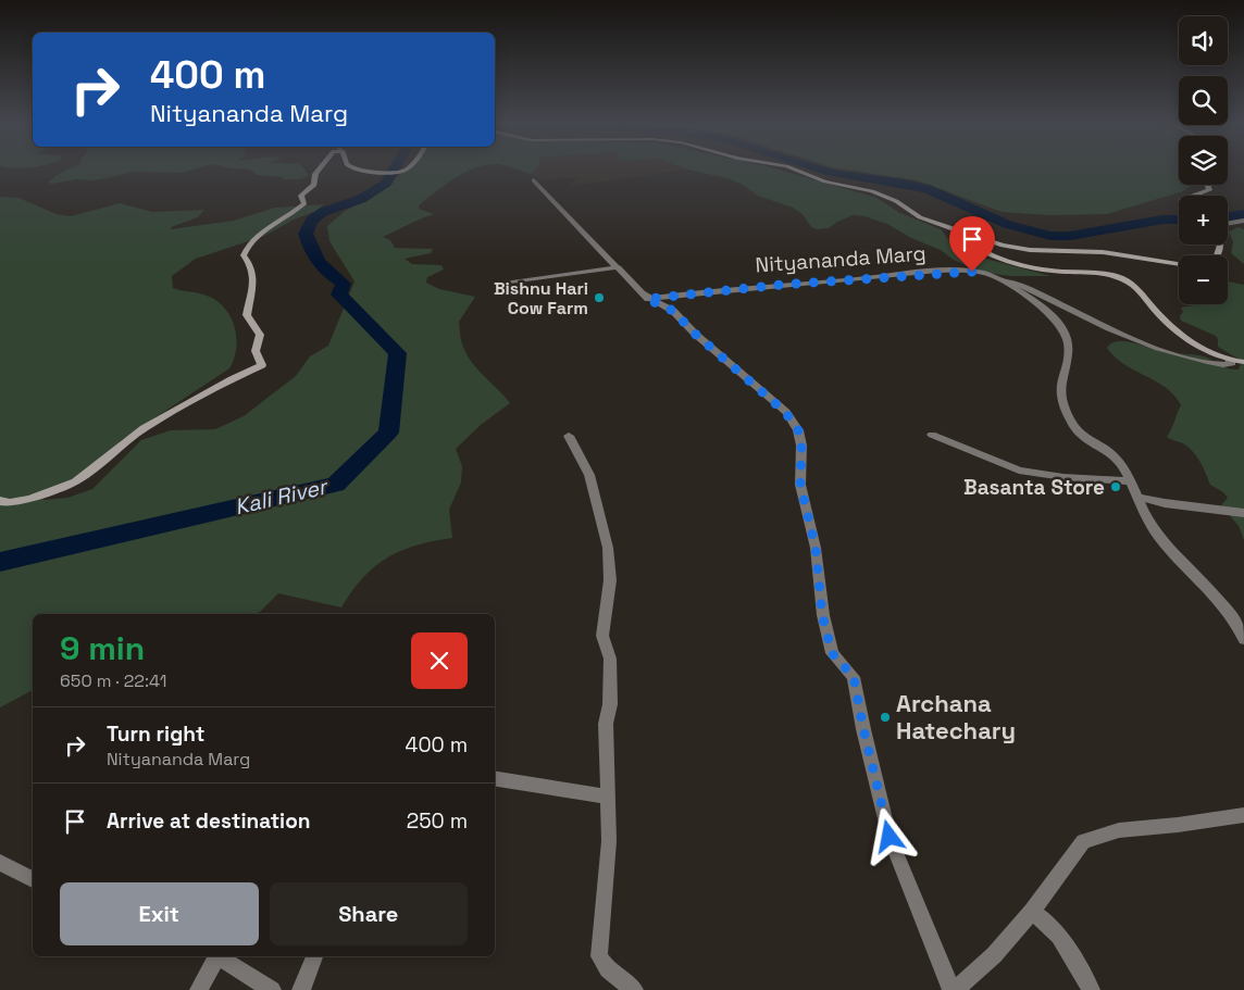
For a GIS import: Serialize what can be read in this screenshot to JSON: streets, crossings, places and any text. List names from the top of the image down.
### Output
{
  "streets": {
    "street": ["Nityananda Marg"]
  },
  "water": ["Kali River"],
  "places": ["Bishnu Hari Cow Farm", "Basanta Store", "Archana Hatechary"],
  "page": {
    "map_buttons": ["+", "−"],
    "turn": ["400 m", "Nityananda Marg"],
    "heading": ["9 min", "650 m · 22:41"],
    "list": [
      {
        "name": "Turn right",
        "note": "Nityananda Marg",
        "value": "400 m"
      },
      {
        "name": "Arrive at destination",
        "value": "250 m"
      }
    ],
    "buttons": ["Exit", "Share"]
  }
}
